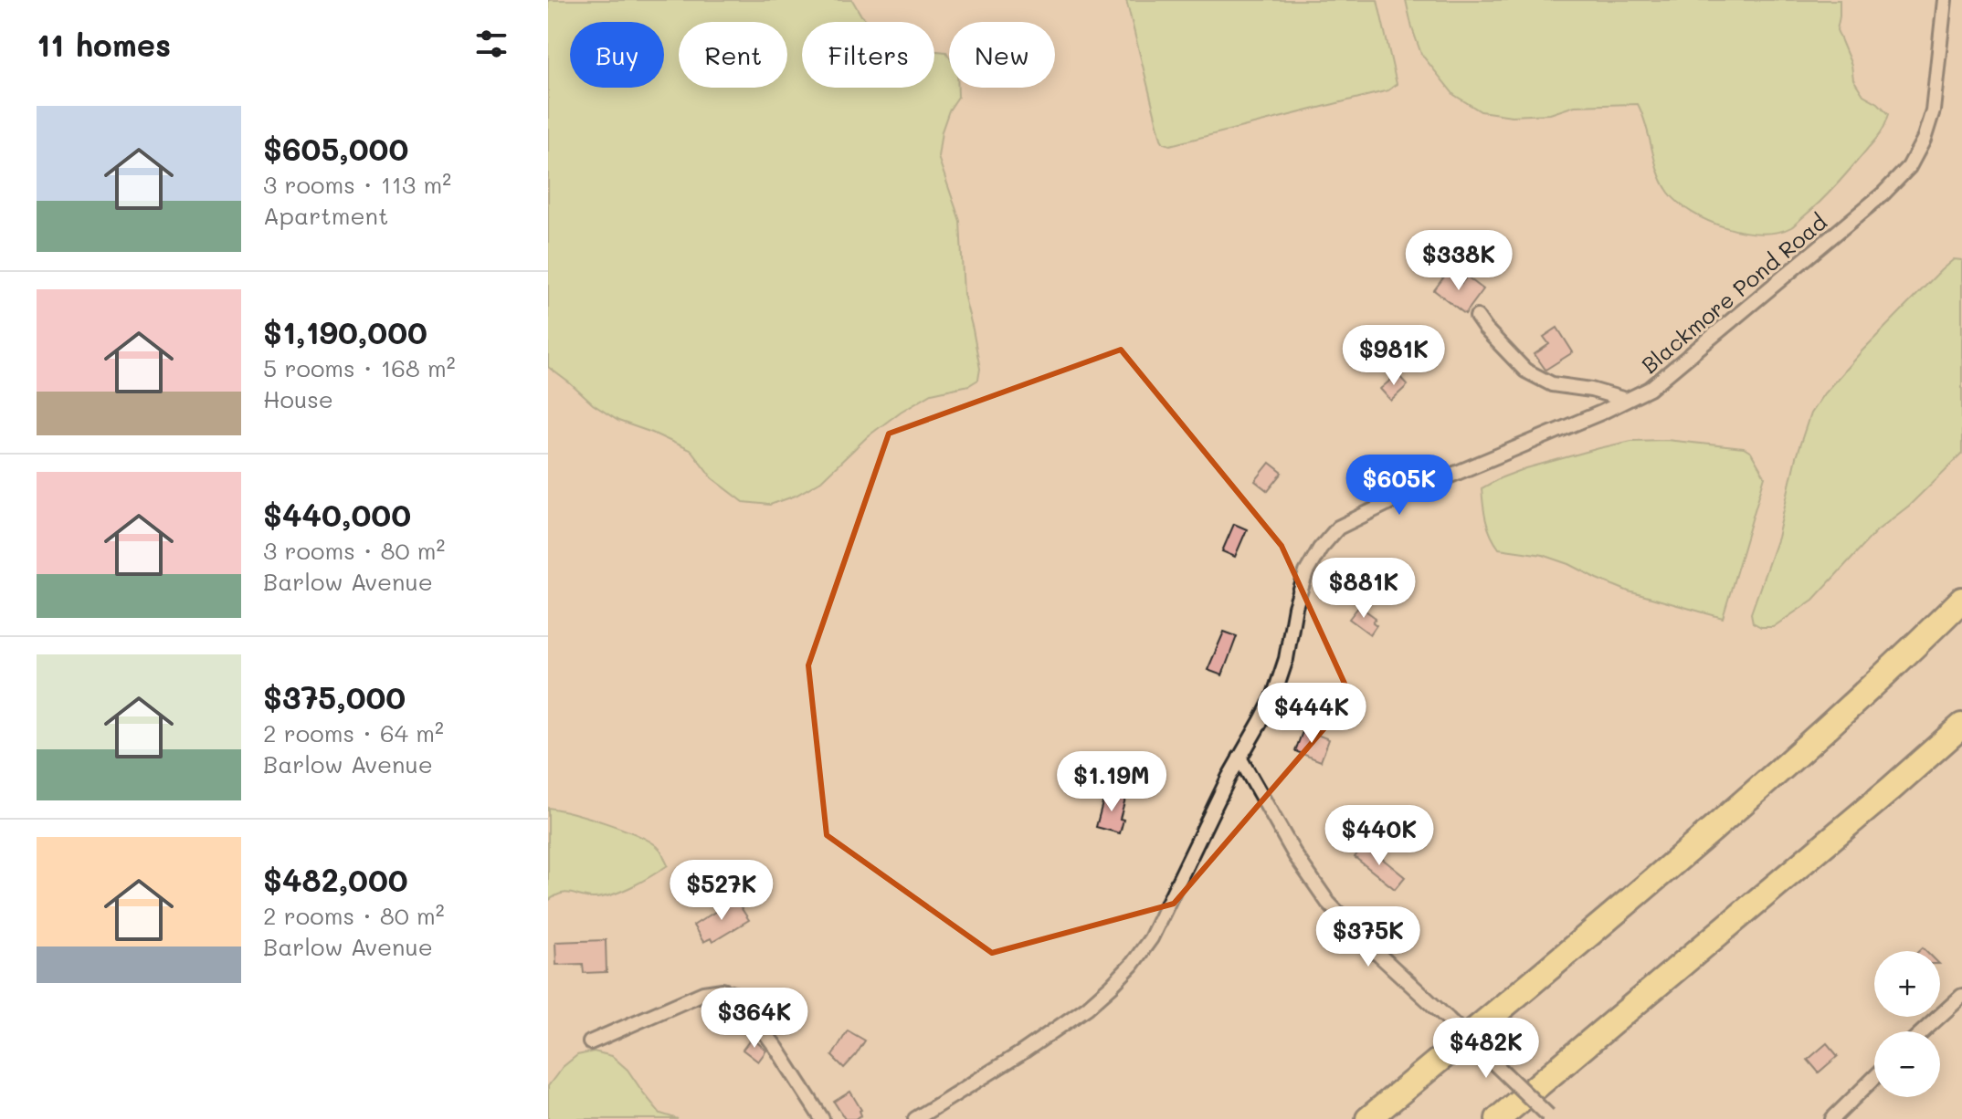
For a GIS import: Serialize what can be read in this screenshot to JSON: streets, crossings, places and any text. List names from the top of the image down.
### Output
{
  "streets": {
    "street": ["Blackmore Pond Road"]
  },
  "page": {
    "heading": "11 homes",
    "chip": [
      "Buy",
      "Rent",
      "Filters",
      "New"
    ],
    "list": [
      {
        "name": "$605,000",
        "note": "3 rooms · 113 m² · Apartment"
      },
      {
        "name": "$1,190,000",
        "note": "5 rooms · 168 m² · House"
      },
      {
        "name": "$440,000",
        "note": "3 rooms · 80 m² · Barlow Avenue"
      },
      {
        "name": "$375,000",
        "note": "2 rooms · 64 m² · Barlow Avenue"
      },
      {
        "name": "$482,000",
        "note": "2 rooms · 80 m² · Barlow Avenue"
      }
    ],
    "price": [
      "$338K",
      "$981K",
      "$605K",
      "$881K",
      "$444K",
      "$1.19M",
      "$440K",
      "$527K",
      "$375K",
      "$364K",
      "$482K"
    ],
    "map_buttons": ["+", "−"]
  }
}
